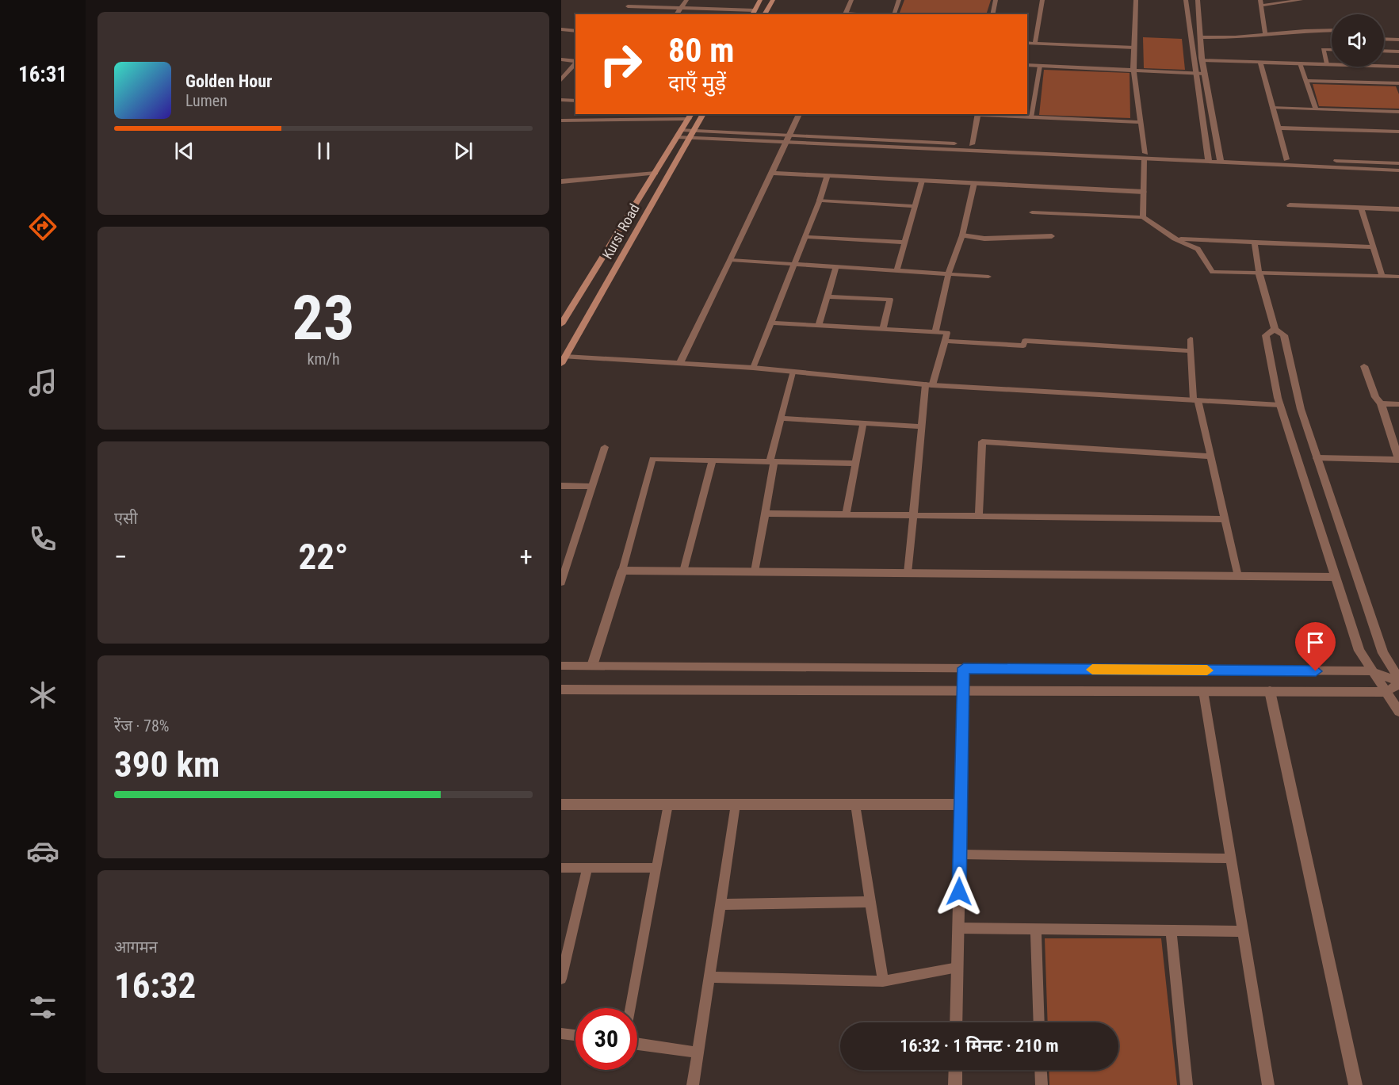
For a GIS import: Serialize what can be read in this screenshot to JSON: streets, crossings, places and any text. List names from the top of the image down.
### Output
{
  "streets": {
    "main road": ["Kursi Road"]
  },
  "page": {
    "tabs": "16:31",
    "turn": ["80 m", "दाएँ मुड़ें"],
    "song": ["Golden Hour", "Lumen"],
    "tile": [
      ["23", "km/h"],
      "एसी",
      ["रेंज · 78%", "390 km"],
      ["आगमन", "16:32"]
    ],
    "heat": ["−", "22°", "+"],
    "limit": "30",
    "trip": "16:32 · 1 मिनट · 210 m"
  }
}
